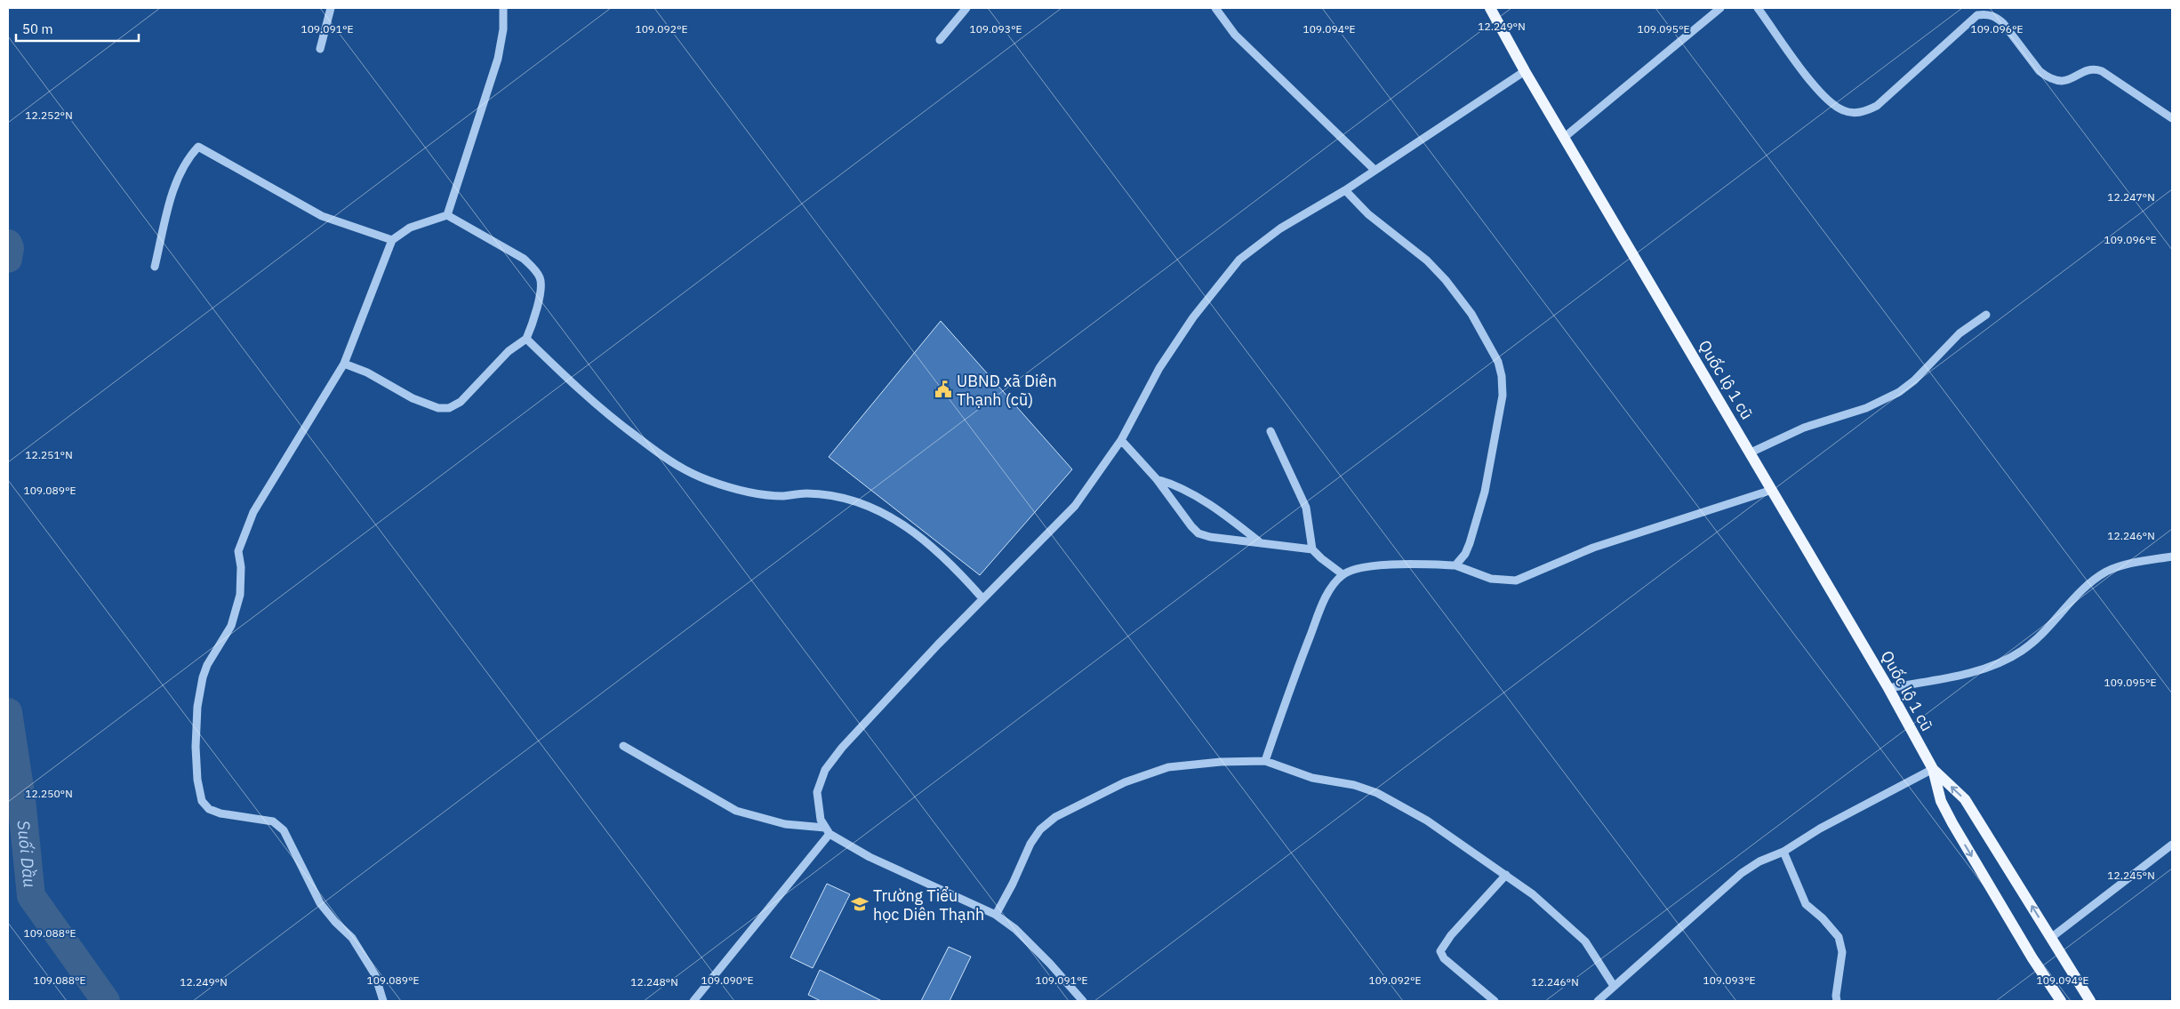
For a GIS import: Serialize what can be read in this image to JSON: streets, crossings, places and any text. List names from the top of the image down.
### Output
{
  "streets": {
    "main road": ["Quốc lộ 1 cũ"]
  },
  "water": ["Suối Dầu"],
  "places": {
    "public building": ["UBND xã Diên Thạnh (cũ)"],
    "school or university": ["Trường Tiểu học Diên Thạnh"]
  },
  "scale_bar": "50 m",
  "coordinates": [
    "12.249°N",
    "109.091°E",
    "109.092°E",
    "109.093°E",
    "109.094°E",
    "109.095°E",
    "109.096°E",
    "12.252°N",
    "12.247°N",
    "12.251°N",
    "109.089°E",
    "12.246°N",
    "12.250°N",
    "12.245°N",
    "109.088°E",
    "109.090°E",
    "12.248°N"
  ]
}
